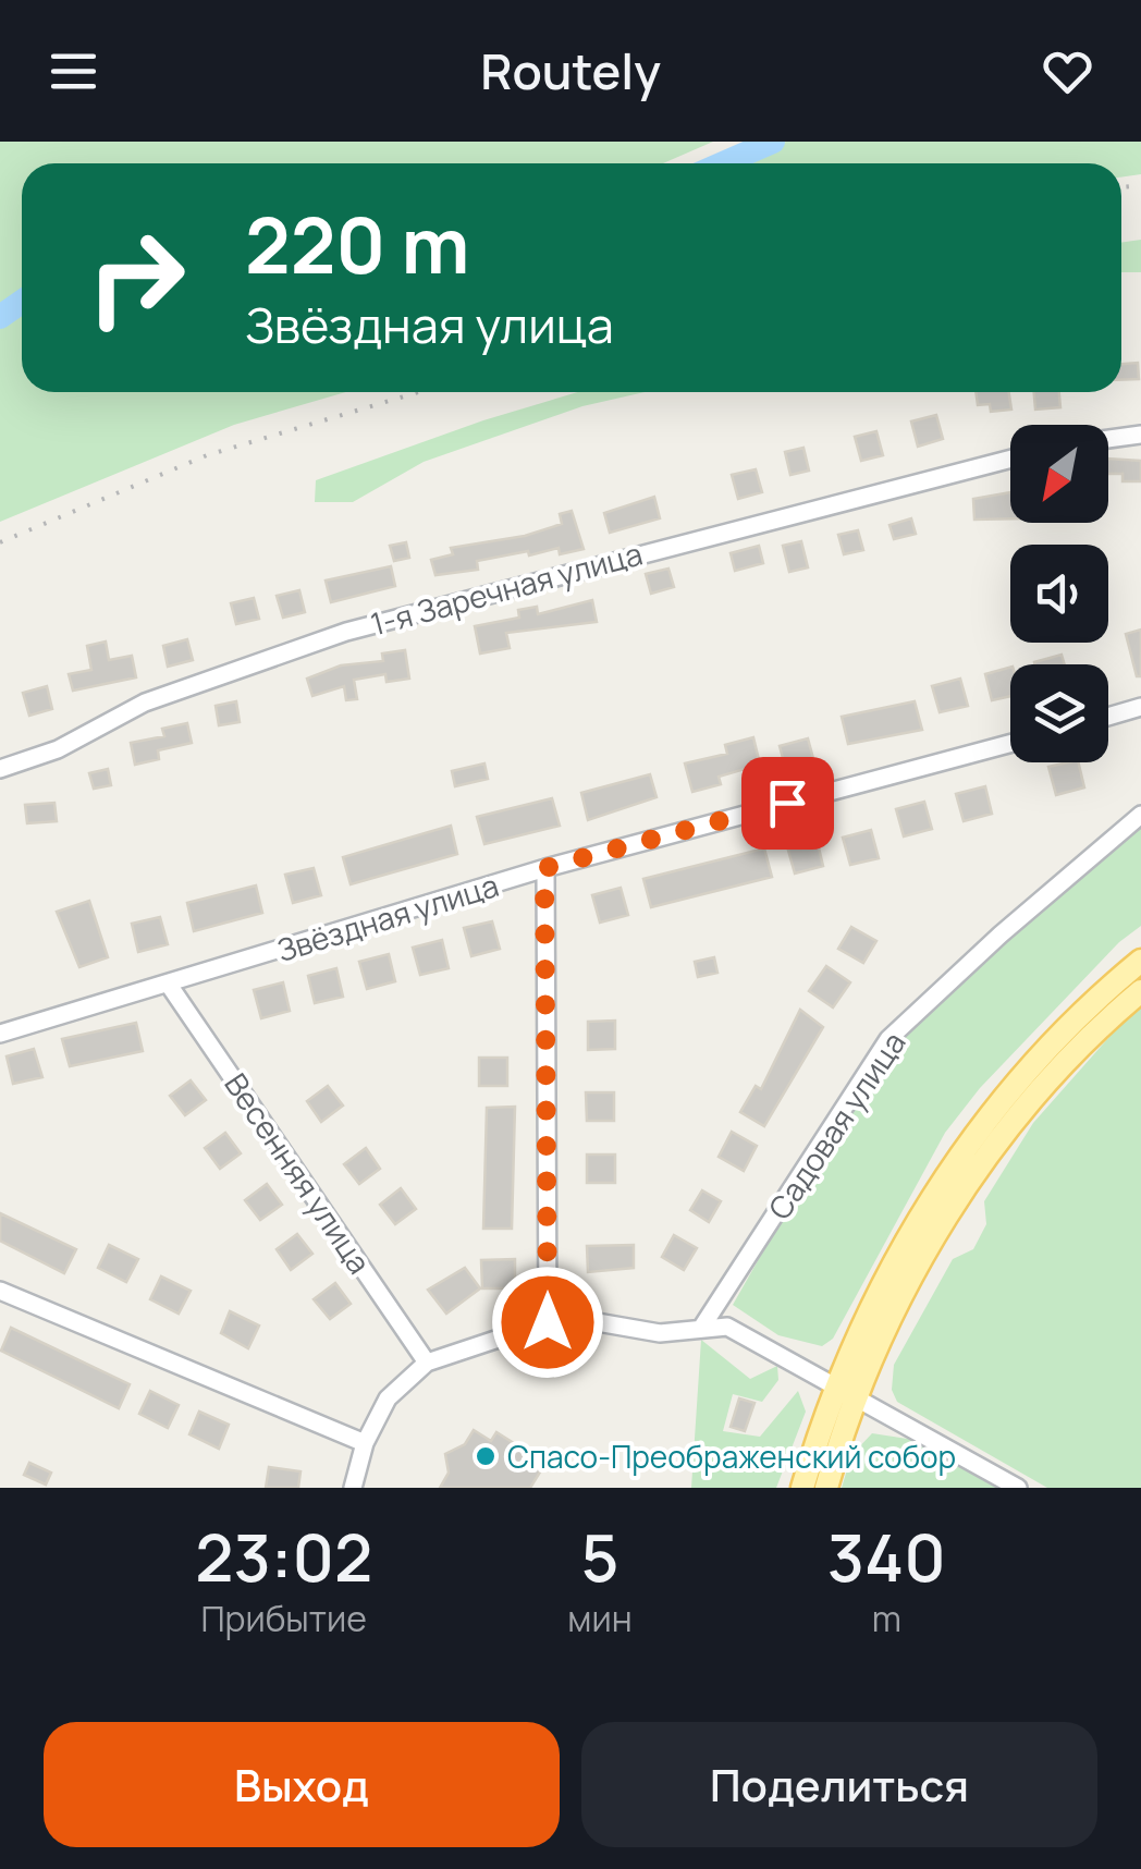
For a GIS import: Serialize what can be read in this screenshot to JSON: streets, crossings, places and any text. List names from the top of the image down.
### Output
{
  "streets": {
    "street": [
      "1-я Заречная улица",
      "Звёздная улица",
      "Садовая улица",
      "Весенняя улица"
    ]
  },
  "crossings": [
    ["Звёздная улица", "Весенняя улица"]
  ],
  "places": ["Спасо-Преображенский собор"],
  "north": "bottom left",
  "page": {
    "header": "Routely",
    "turn": ["220 m", "Звёздная улица"],
    "eta": [
      "23:02",
      "Прибытие",
      "5",
      "мин",
      "340",
      "m"
    ],
    "buttons": ["Выход", "Поделиться"]
  }
}
